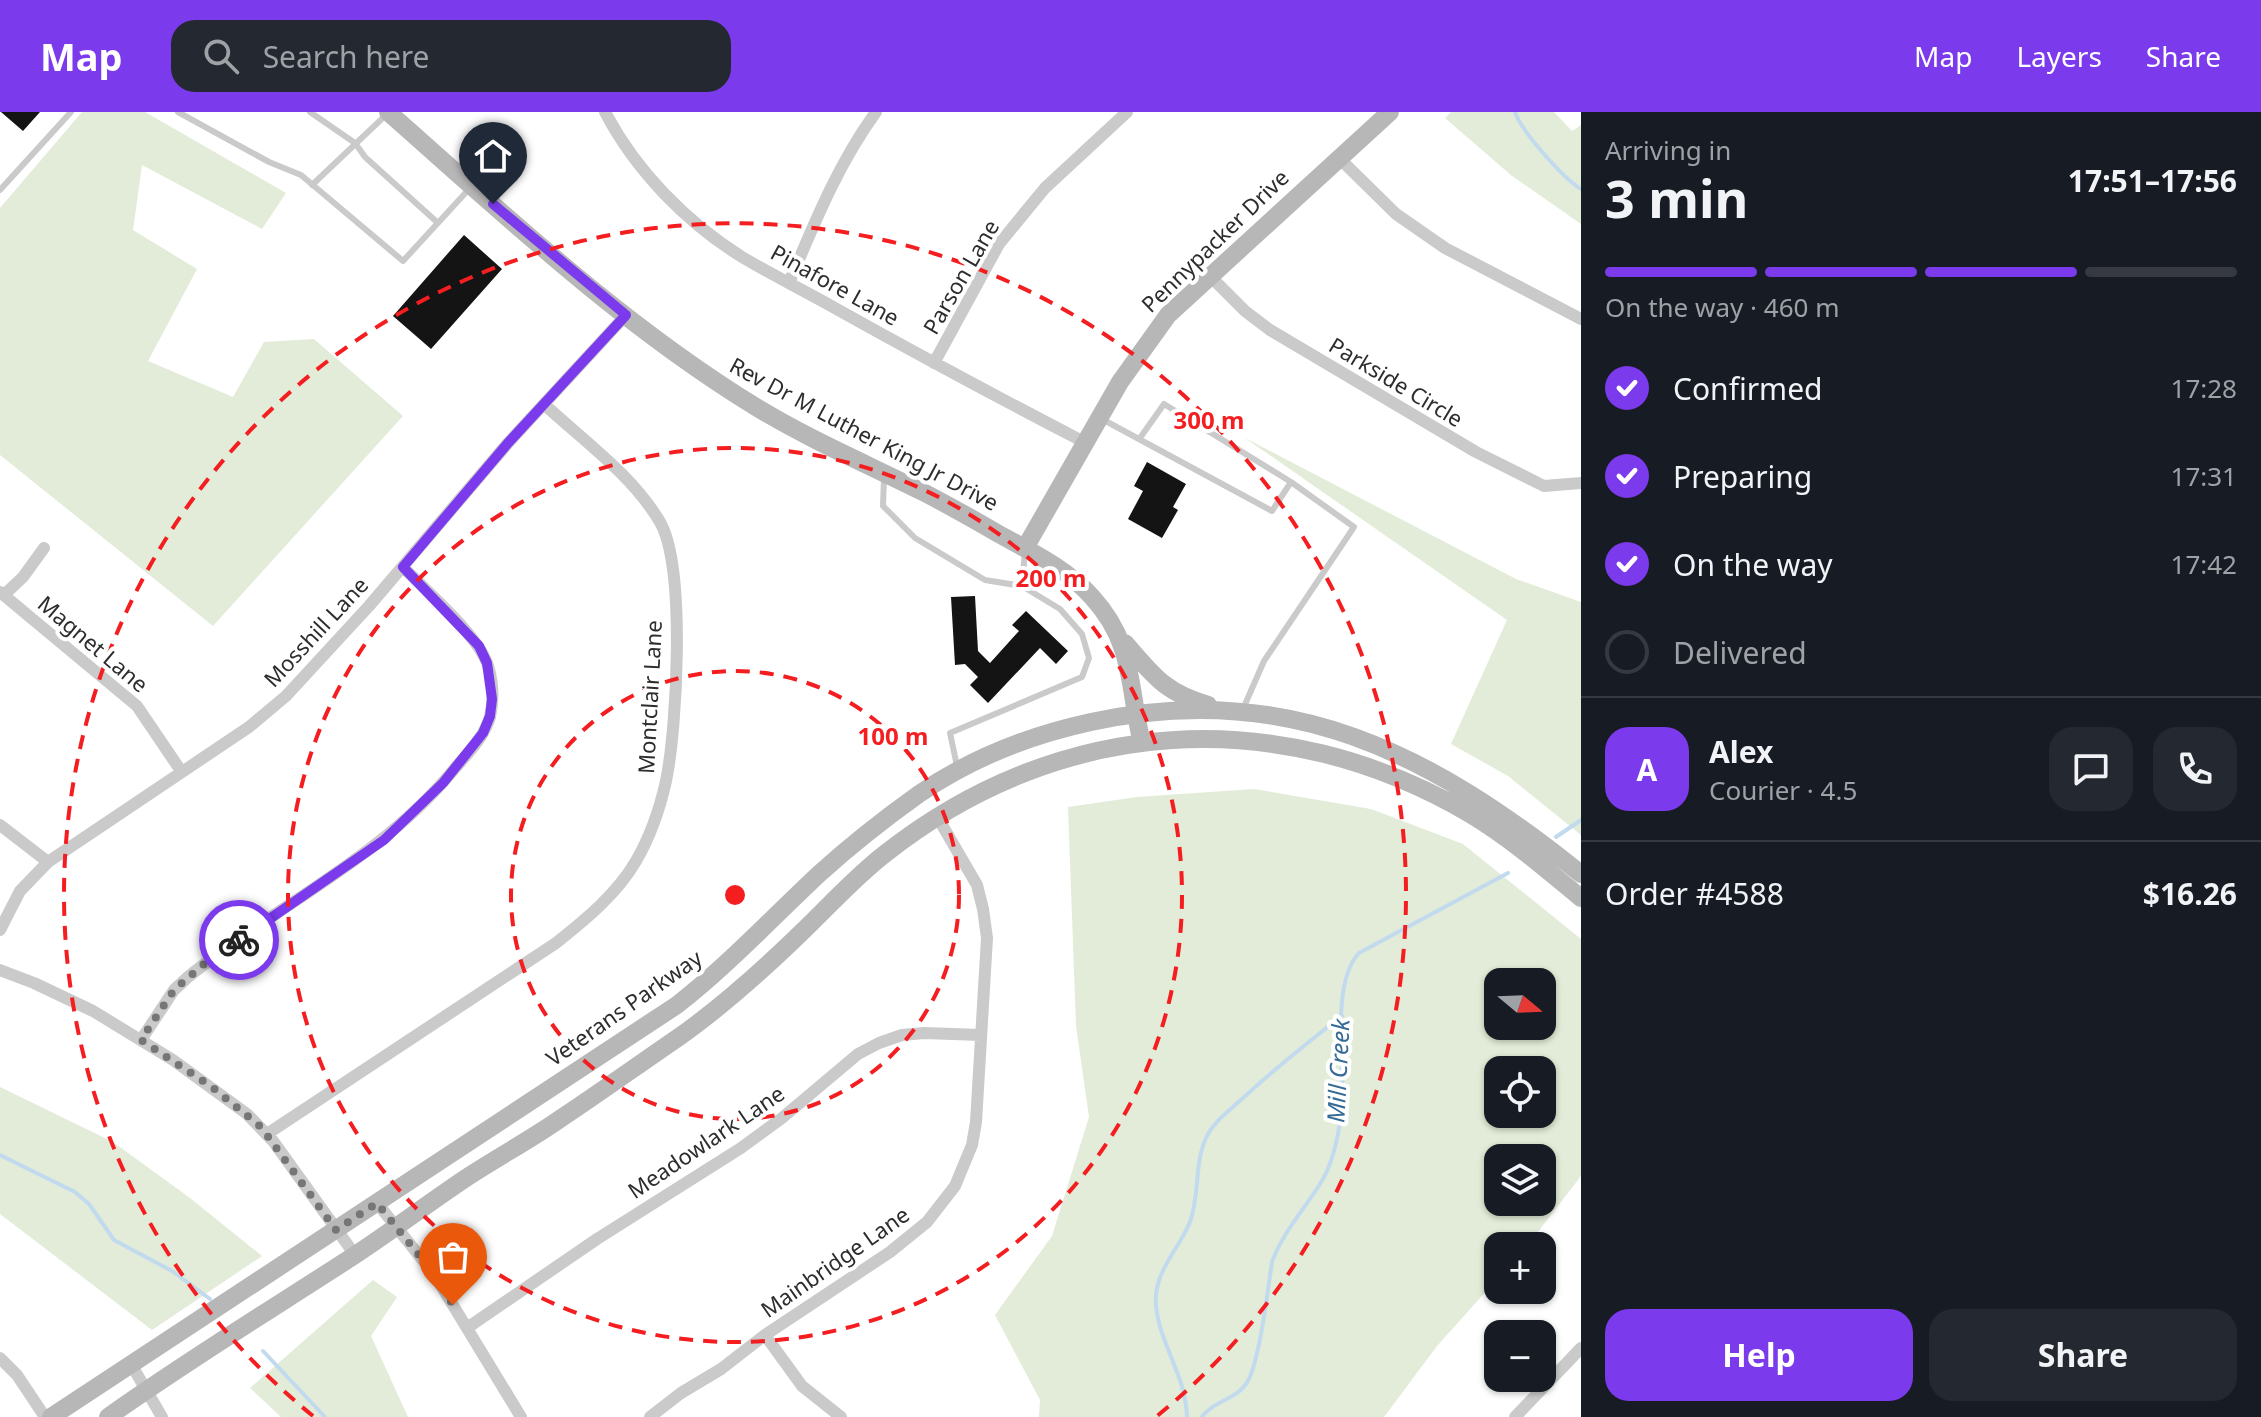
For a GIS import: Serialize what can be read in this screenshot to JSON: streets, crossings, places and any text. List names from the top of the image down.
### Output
{
  "streets": {
    "main road": ["Pennypacker Drive", "Rev Dr M Luther King Jr Drive", "Veterans Parkway"],
    "street": [
      "Parson Lane",
      "Pinafore Lane",
      "Parkside Circle",
      "Mosshill Lane",
      "Magnet Lane",
      "Montclair Lane",
      "Meadowlark Lane",
      "Mainbridge Lane"
    ]
  },
  "crossings": [
    ["Pennypacker Drive", "Pinafore Lane"],
    ["Pennypacker Drive", "Parkside Circle"],
    ["Pennypacker Drive", "Rev Dr M Luther King Jr Drive"],
    ["Parson Lane", "Pinafore Lane"],
    ["Rev Dr M Luther King Jr Drive", "Mosshill Lane"],
    ["Rev Dr M Luther King Jr Drive", "Veterans Parkway"],
    ["Mosshill Lane", "Magnet Lane"],
    ["Mosshill Lane", "Montclair Lane"],
    ["Meadowlark Lane", "Mainbridge Lane"]
  ],
  "water": ["Mill Creek"],
  "north": "right",
  "page": {
    "header": "Map",
    "search": "Search here",
    "nav": ["Map", "Layers", "Share"],
    "heading": ["3 min", "Arriving in", "17:51–17:56"],
    "panel": [
      "Alex",
      "Courier · 4.5",
      "Order #4588",
      "$16.26"
    ],
    "bar": "On the way · 460 m",
    "list": [
      ["Confirmed", "17:28"],
      ["Preparing", "17:31"],
      ["On the way", "17:42"],
      "Delivered"
    ],
    "round": "A",
    "map_buttons": ["+", "−"],
    "buttons": ["Help", "Share"]
  },
  "rings": ["300 m", "200 m", "100 m"]
}
